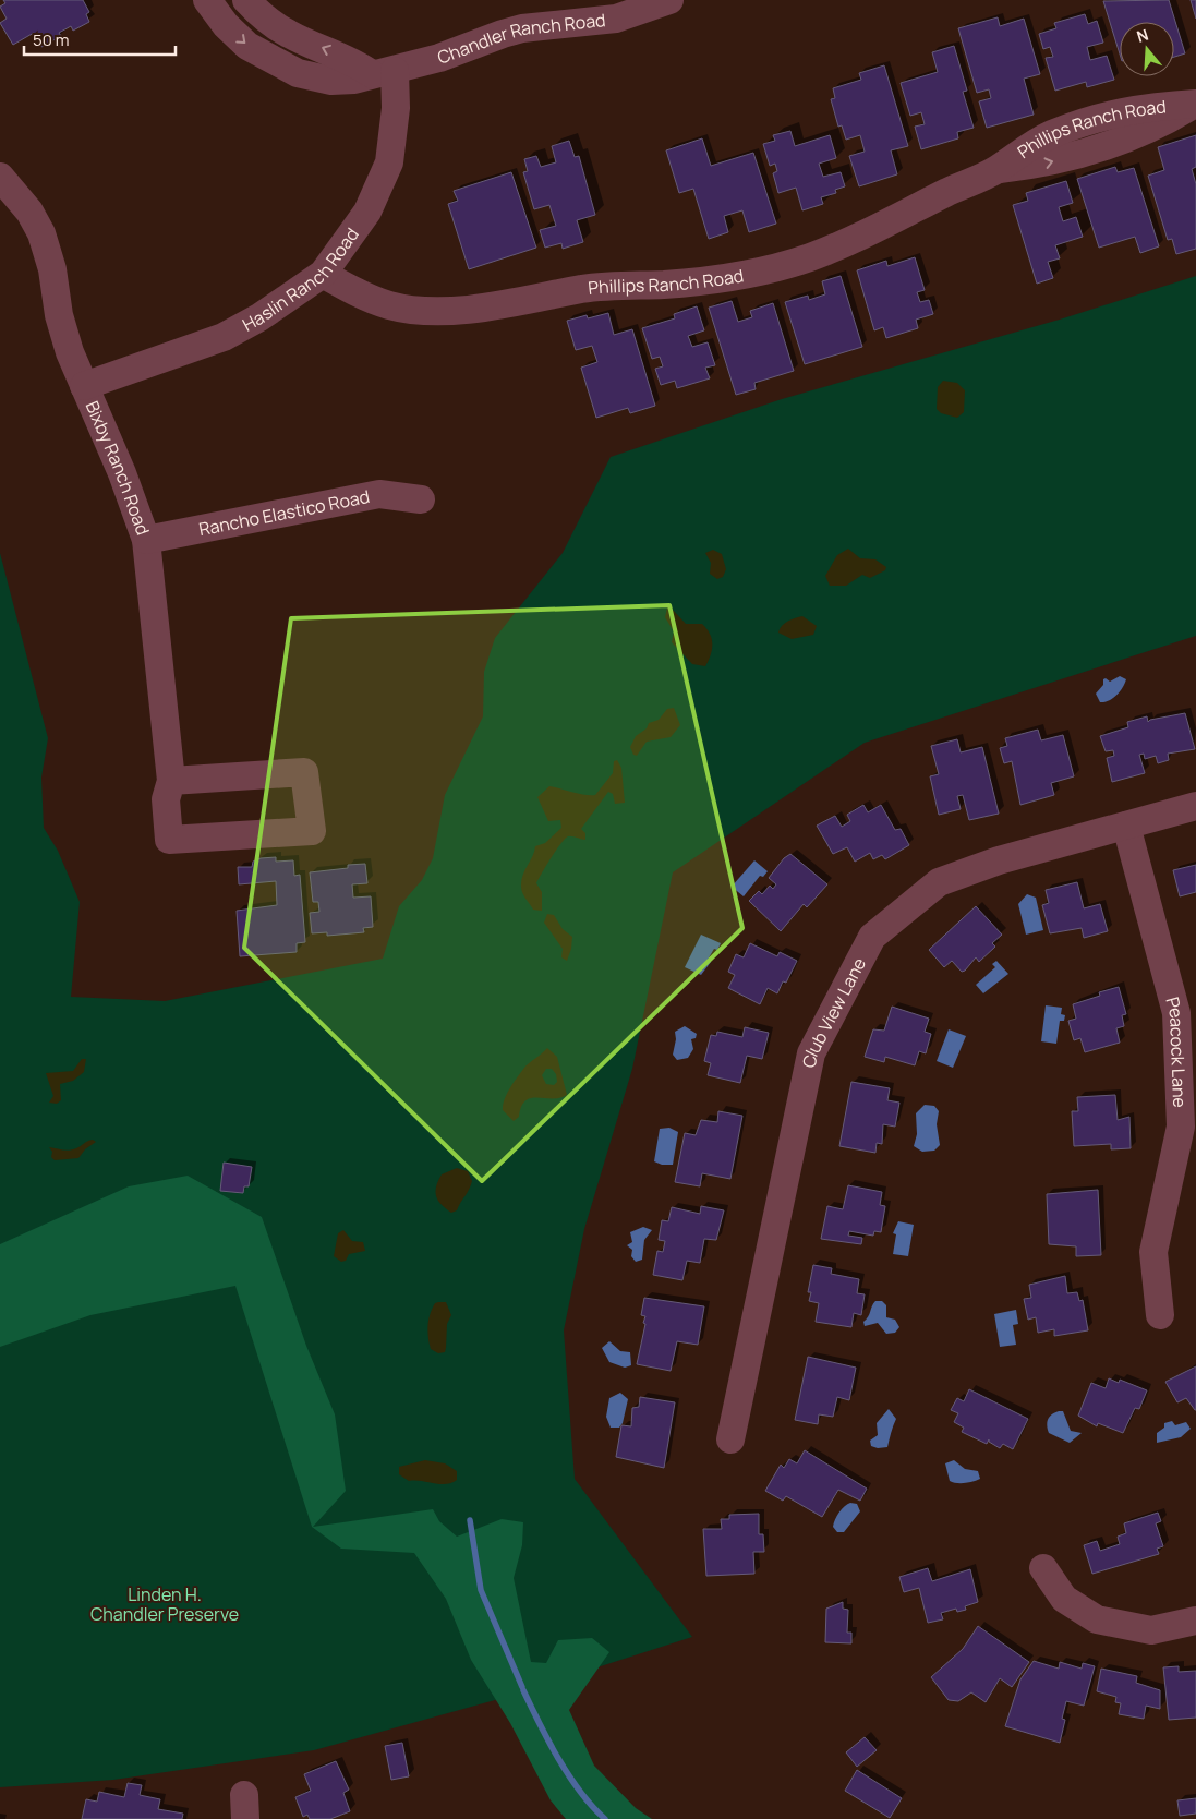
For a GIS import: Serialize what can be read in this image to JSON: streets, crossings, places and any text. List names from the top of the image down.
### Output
{
  "streets": {
    "street": [
      "Chandler Ranch Road",
      "Phillips Ranch Road",
      "Haslin Ranch Road",
      "Bixby Ranch Road",
      "Rancho Elastico Road",
      "Club View Lane",
      "Peacock Lane"
    ]
  },
  "crossings": [
    ["Chandler Ranch Road", "Haslin Ranch Road"],
    ["Phillips Ranch Road", "Haslin Ranch Road"],
    ["Haslin Ranch Road", "Bixby Ranch Road"],
    ["Bixby Ranch Road", "Rancho Elastico Road"],
    ["Club View Lane", "Peacock Lane"]
  ],
  "parks": ["Linden H. Chandler Preserve"],
  "scale_bar": "50 m",
  "north": "top"
}
